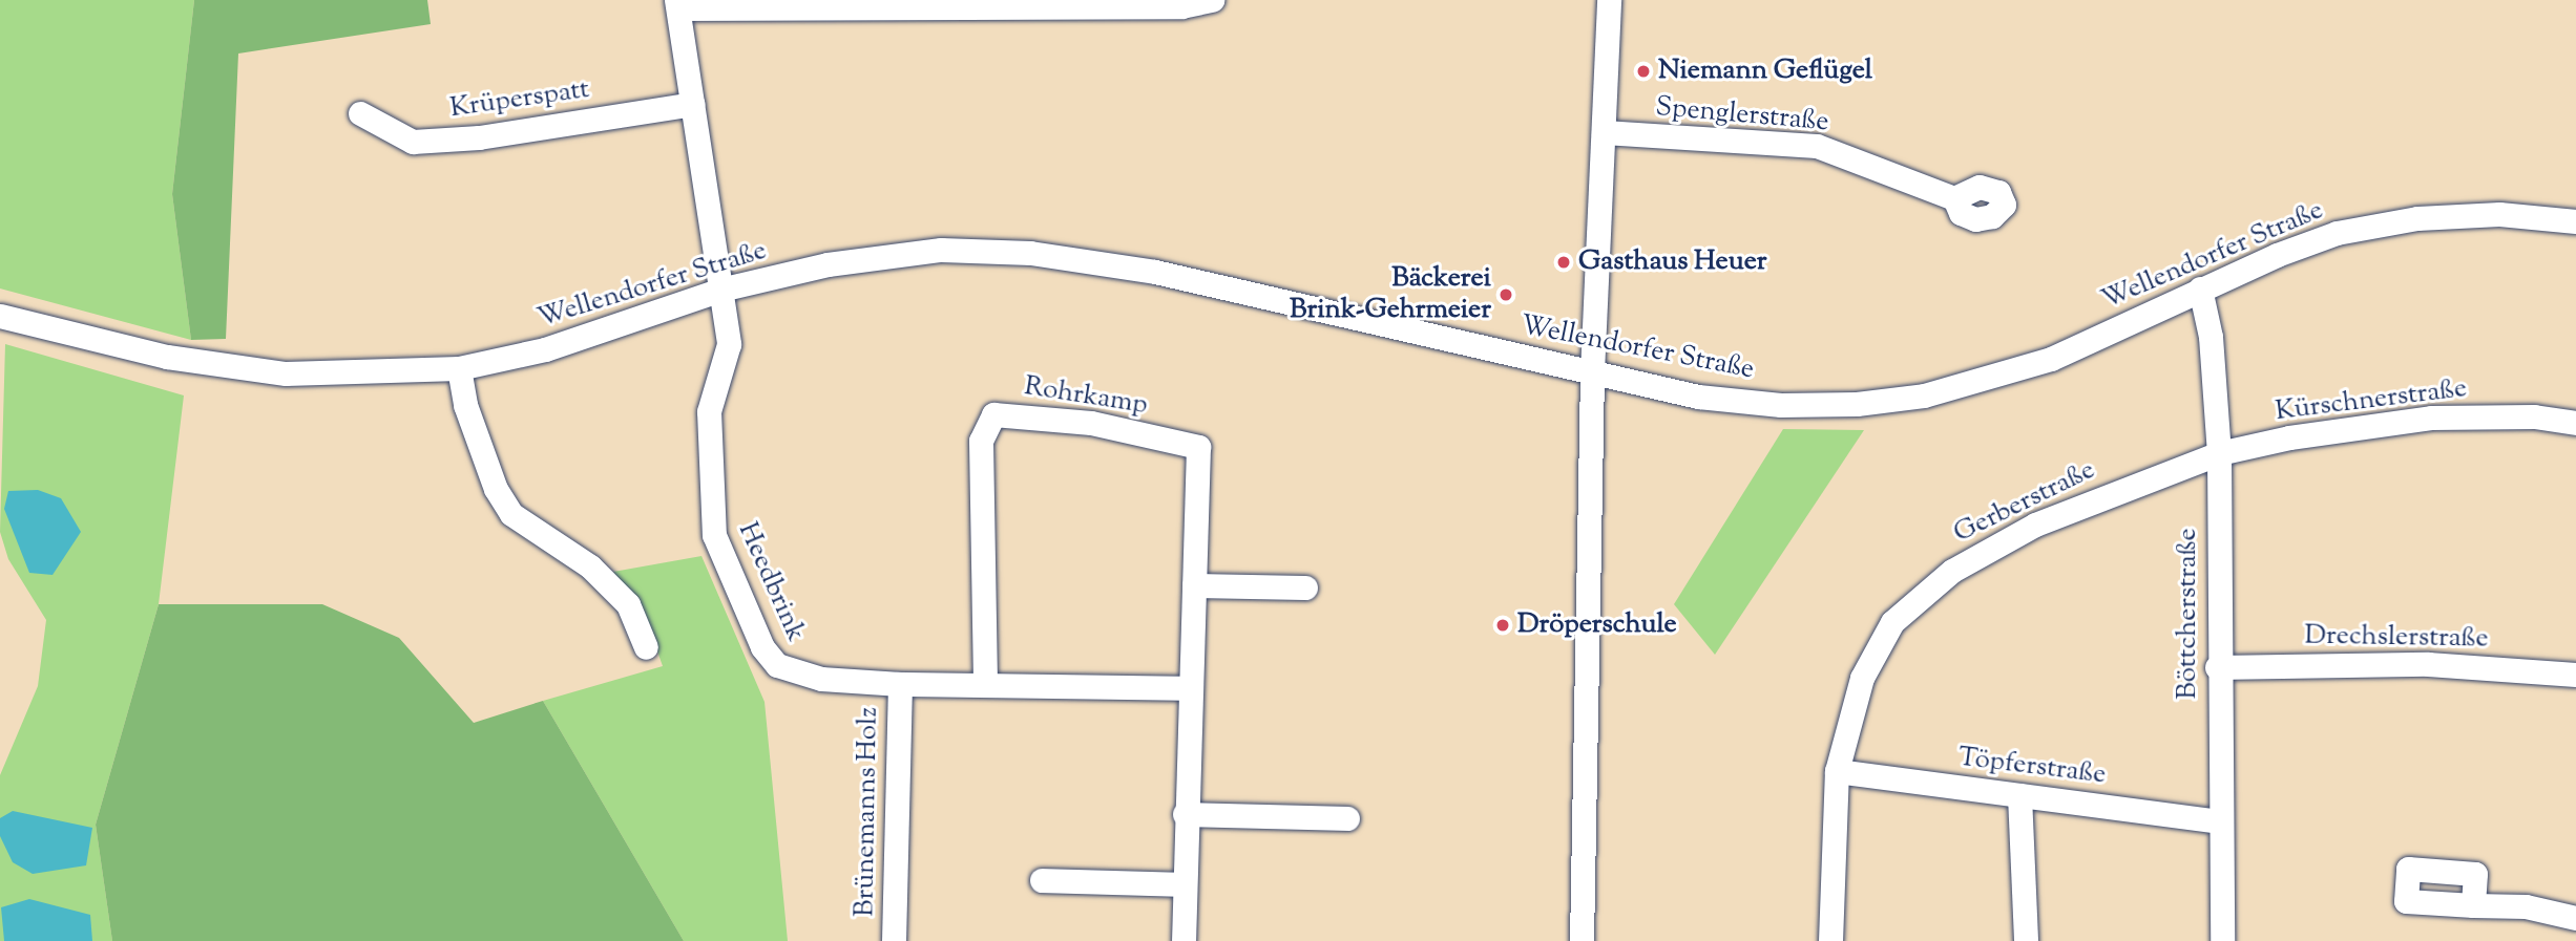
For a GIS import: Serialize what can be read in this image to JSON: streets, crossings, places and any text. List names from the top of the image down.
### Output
{
  "streets": {
    "street": [
      "Krüperspatt",
      "Spenglerstraße",
      "Wellendorfer Straße",
      "Rohrkamp",
      "Kürschnerstraße",
      "Gerberstraße",
      "Heedbrink",
      "Böttcherstraße",
      "Drechslerstraße",
      "Töpferstraße",
      "Brünemanns Holz"
    ]
  },
  "crossings": [
    ["Krüperspatt", "Heedbrink"],
    ["Wellendorfer Straße", "Heedbrink"],
    ["Wellendorfer Straße", "Böttcherstraße"],
    ["Rohrkamp", "Heedbrink"],
    ["Kürschnerstraße", "Gerberstraße"],
    ["Kürschnerstraße", "Böttcherstraße"],
    ["Gerberstraße", "Böttcherstraße"],
    ["Gerberstraße", "Töpferstraße"],
    ["Heedbrink", "Brünemanns Holz"],
    ["Böttcherstraße", "Drechslerstraße"],
    ["Böttcherstraße", "Töpferstraße"]
  ],
  "places": [
    "Niemann Geflügel",
    "Gasthaus Heuer",
    "Bäckerei Brink-Gehrmeier",
    "Dröperschule"
  ]
}
